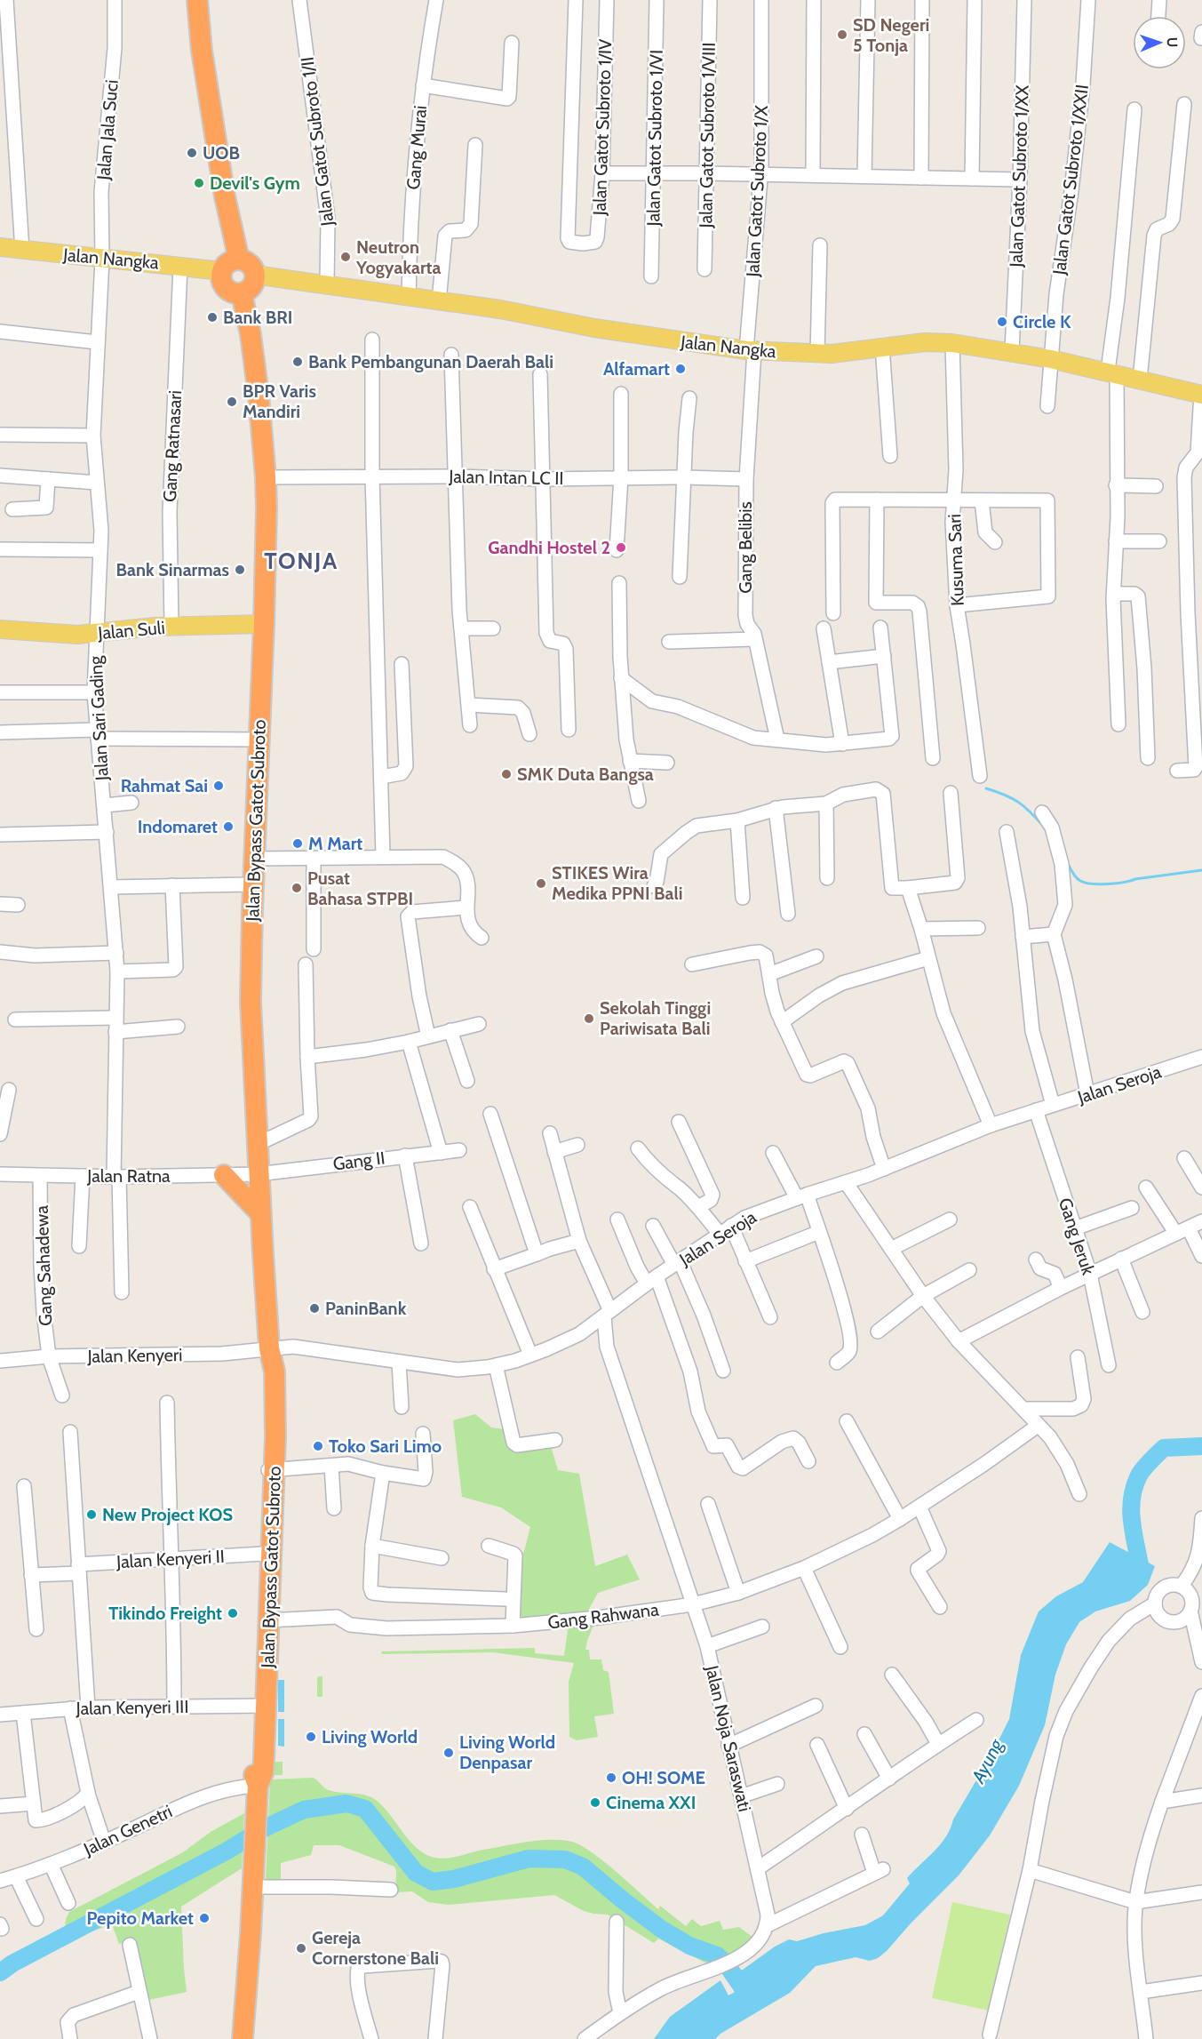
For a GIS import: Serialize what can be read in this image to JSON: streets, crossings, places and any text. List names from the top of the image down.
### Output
{
  "streets": {
    "highway": ["Jalan Bypass Gatot Subroto"],
    "main road": ["Jalan Nangka", "Jalan Suli"],
    "street": [
      "Jalan Gatot Subroto 1/IV",
      "Jalan Jala Suci",
      "Jalan Gatot Subroto 1/VIII",
      "Jalan Gatot Subroto 1/VI",
      "Jalan Gatot Subroto 1/II",
      "Gang Murai",
      "Jalan Gatot Subroto 1/XX",
      "Jalan Gatot Subroto 1/XXII",
      "Jalan Gatot Subroto 1/X",
      "Gang Ratnasari",
      "Jalan Intan LC II",
      "Gang Belibis",
      "Kusuma Sari",
      "Jalan Sari Gading",
      "Jalan Seroja",
      "Gang II",
      "Jalan Ratna",
      "Gang Jeruk",
      "Gang Sahadewa",
      "Jalan Kenyeri",
      "Jalan Kenyeri II",
      "Gang Rahwana",
      "Jalan Kenyeri III",
      "Jalan Noja Saraswati",
      "Jalan Genetri"
    ]
  },
  "crossings": [
    ["Jalan Jala Suci", "Jalan Nangka"],
    ["Jalan Jala Suci", "Jalan Sari Gading"],
    ["Jalan Gatot Subroto 1/II", "Jalan Nangka"],
    ["Gang Murai", "Jalan Nangka"],
    ["Jalan Gatot Subroto 1/XX", "Jalan Nangka"],
    ["Jalan Gatot Subroto 1/XXII", "Jalan Nangka"],
    ["Jalan Gatot Subroto 1/X", "Jalan Nangka"],
    ["Jalan Gatot Subroto 1/X", "Gang Belibis"],
    ["Jalan Nangka", "Gang Ratnasari"],
    ["Jalan Nangka", "Gang Belibis"],
    ["Jalan Nangka", "Kusuma Sari"],
    ["Jalan Nangka", "Jalan Sari Gading"],
    ["Jalan Nangka", "Jalan Bypass Gatot Subroto"],
    ["Gang Ratnasari", "Jalan Suli"],
    ["Jalan Intan LC II", "Gang Belibis"],
    ["Jalan Intan LC II", "Jalan Bypass Gatot Subroto"],
    ["Jalan Suli", "Jalan Sari Gading"],
    ["Jalan Suli", "Jalan Bypass Gatot Subroto"],
    ["Jalan Sari Gading", "Jalan Ratna"],
    ["Jalan Bypass Gatot Subroto", "Jalan Seroja"],
    ["Jalan Bypass Gatot Subroto", "Gang II"],
    ["Jalan Bypass Gatot Subroto", "Jalan Ratna"],
    ["Jalan Bypass Gatot Subroto", "Jalan Kenyeri"],
    ["Jalan Bypass Gatot Subroto", "Jalan Kenyeri II"],
    ["Jalan Bypass Gatot Subroto", "Gang Rahwana"],
    ["Jalan Bypass Gatot Subroto", "Jalan Kenyeri III"],
    ["Jalan Bypass Gatot Subroto", "Jalan Genetri"],
    ["Jalan Seroja", "Gang Jeruk"],
    ["Jalan Seroja", "Jalan Kenyeri"],
    ["Jalan Seroja", "Jalan Noja Saraswati"],
    ["Gang II", "Jalan Ratna"],
    ["Jalan Ratna", "Gang Sahadewa"],
    ["Gang Sahadewa", "Jalan Kenyeri"],
    ["Gang Rahwana", "Jalan Noja Saraswati"]
  ],
  "districts": ["TONJA"],
  "water": ["Ayung"],
  "places": [
    "SD Negeri 5 Tonja",
    "UOB",
    "Devil's Gym",
    "Neutron Yogyakarta",
    "Bank BRI",
    "Circle K",
    "Bank Pembangunan Daerah Bali",
    "Alfamart",
    "BPR Varis Mandiri",
    "Gandhi Hostel 2",
    "Bank Sinarmas",
    "SMK Duta Bangsa",
    "Rahmat Sai",
    "Indomaret",
    "M Mart",
    "STIKES Wira Medika PPNI Bali",
    "Pusat Bahasa STPBI",
    "Sekolah Tinggi Pariwisata Bali",
    "PaninBank",
    "Toko Sari Limo",
    "New Project KOS",
    "Tikindo Freight",
    "Living World",
    "Living World Denpasar",
    "OH! SOME",
    "Cinema XXI",
    "Pepito Market",
    "Gereja Cornerstone Bali"
  ],
  "north": "right"
}
